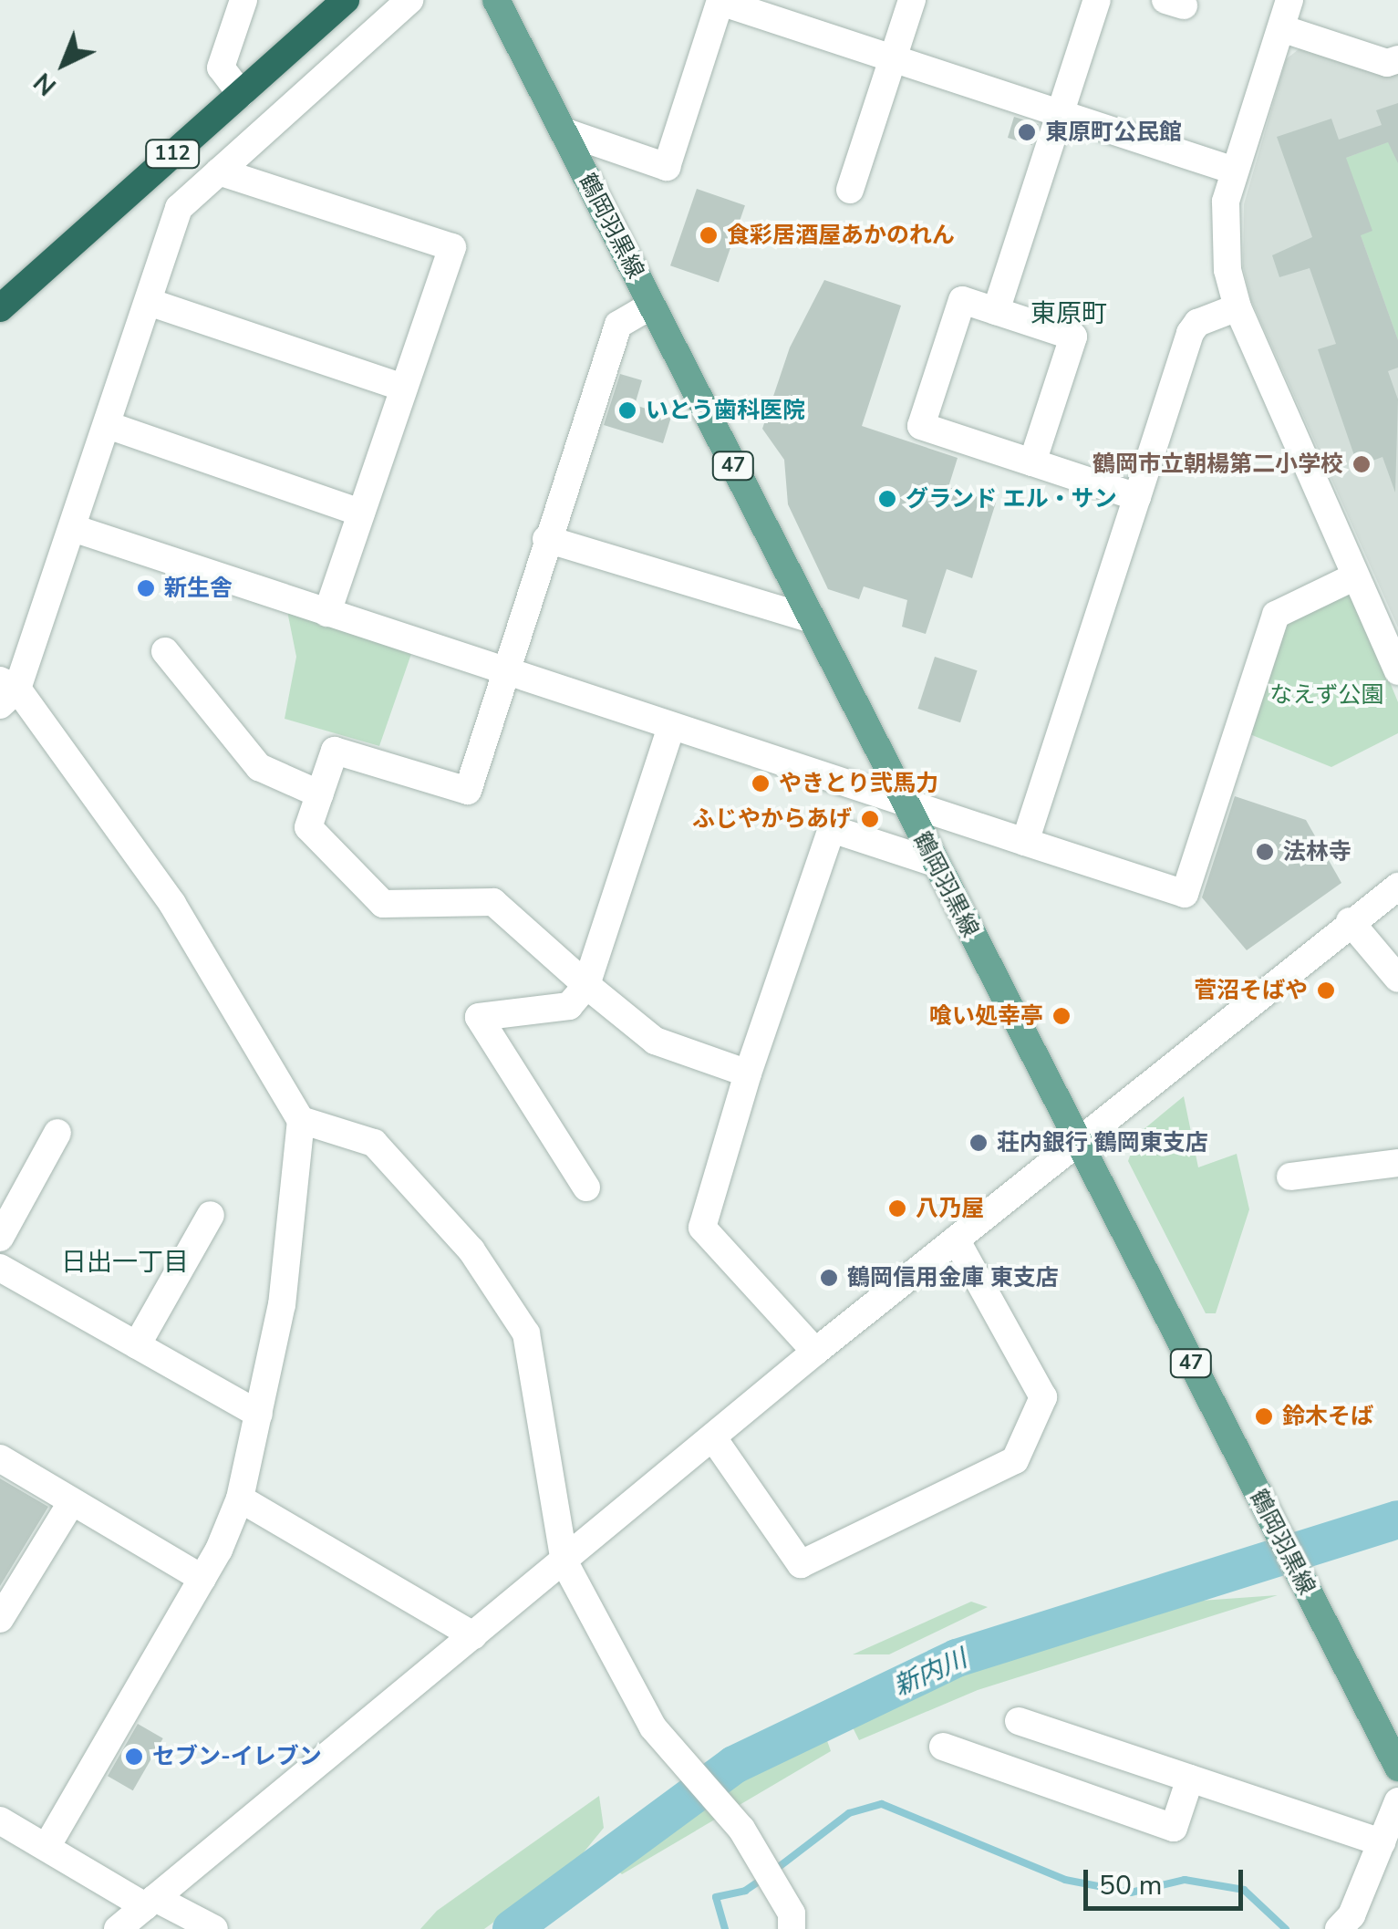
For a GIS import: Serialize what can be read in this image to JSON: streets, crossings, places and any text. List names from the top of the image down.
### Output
{
  "streets": {
    "highway": ["112"],
    "main road": ["鶴岡羽黒線", "47"]
  },
  "districts": ["東原町", "日出一丁目"],
  "water": ["新内川"],
  "parks": ["なえず公園"],
  "places": [
    "東原町公民館",
    "食彩居酒屋あかのれん",
    "いとう歯科医院",
    "鶴岡市立朝楊第二小学校",
    "グランド エル・サン",
    "新生舎",
    "やきとり弐馬力",
    "ふじやからあげ",
    "法林寺",
    "菅沼そばや",
    "喰い処幸亭",
    "荘内銀行 鶴岡東支店",
    "八乃屋",
    "鶴岡信用金庫 東支店",
    "鈴木そば",
    "セブン-イレブン"
  ],
  "scale_bar": "50 m",
  "north": "bottom left"
}
